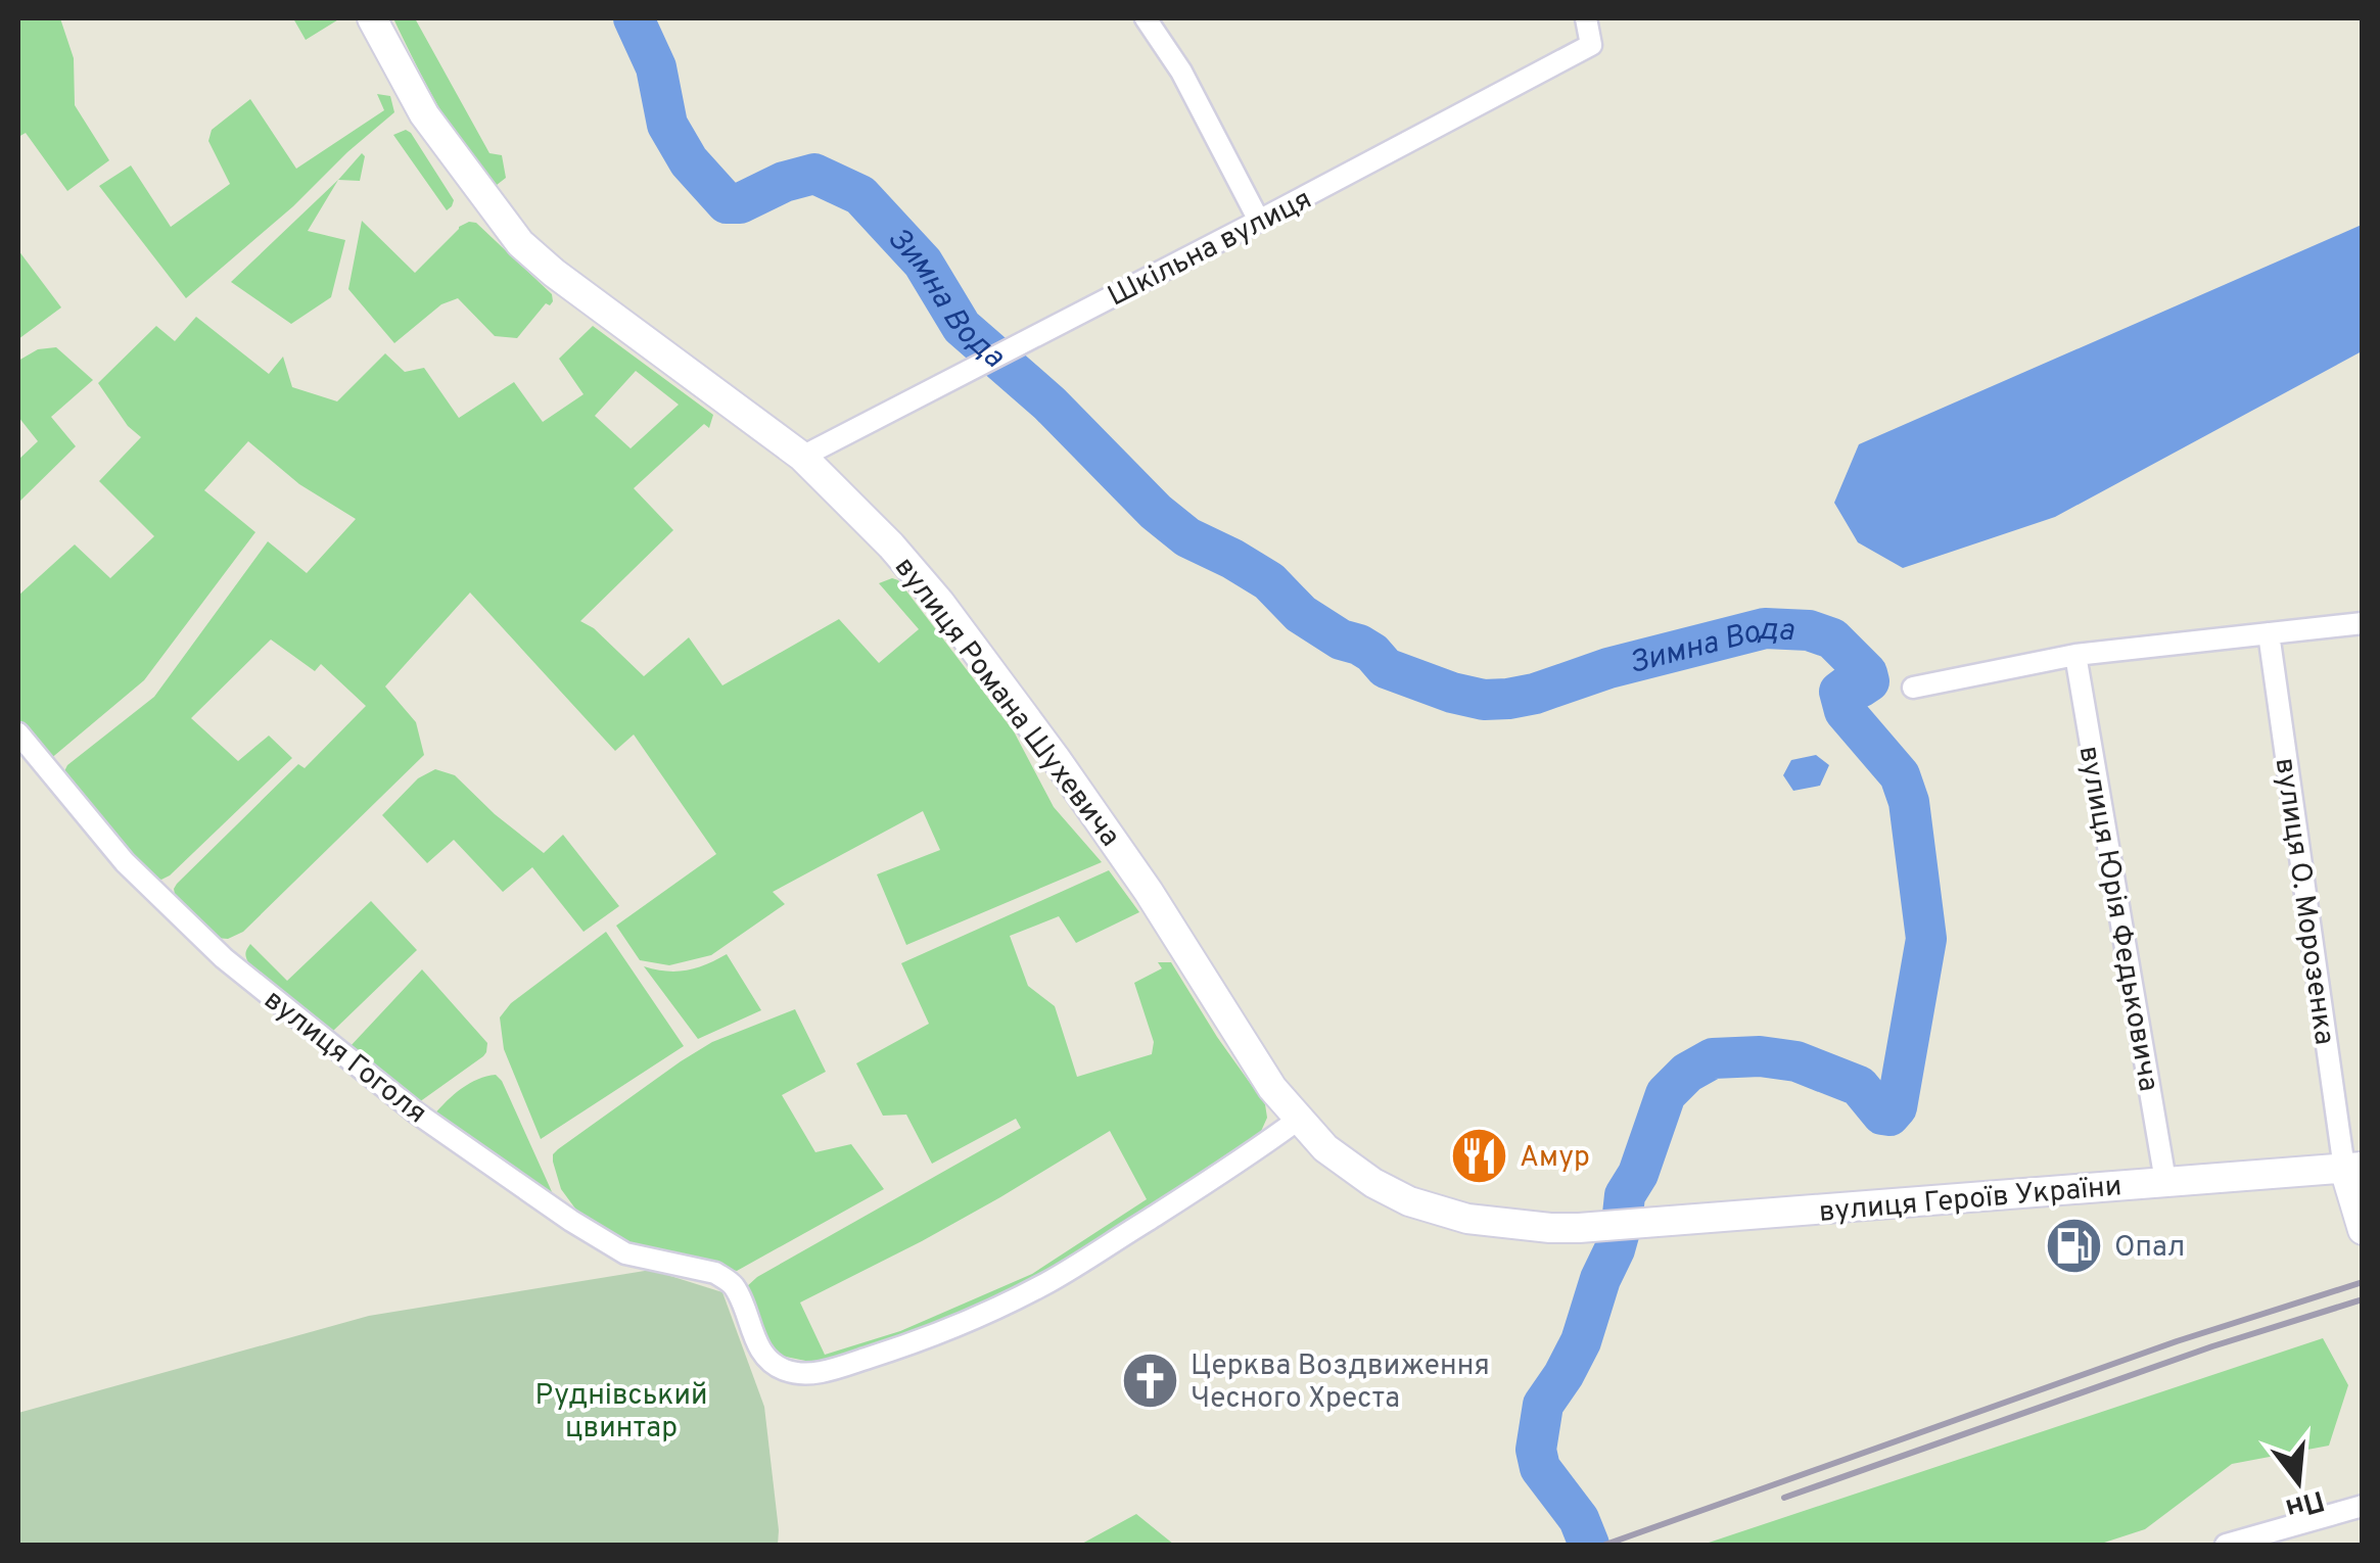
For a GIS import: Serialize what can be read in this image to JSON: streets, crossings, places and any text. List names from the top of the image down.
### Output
{
  "streets": {
    "main road": ["вулиця Романа Шухевича", "вулиця Героїв України"],
    "street": [
      "Шкільна вулиця",
      "вулиця О. Морозенка",
      "вулиця Юрія Федьковича",
      "вулиця Гоголя"
    ]
  },
  "crossings": [
    ["Шкільна вулиця", "вулиця Романа Шухевича"],
    ["вулиця Романа Шухевича", "вулиця Гоголя"],
    ["вулиця Романа Шухевича", "вулиця Героїв України"],
    ["вулиця О. Морозенка", "вулиця Героїв України"],
    ["вулиця Юрія Федьковича", "вулиця Героїв України"]
  ],
  "water": ["Зимна Вода"],
  "parks": ["Руднівський цвинтар"],
  "places": {
    "restaurant": ["Амур"],
    "fuel station": ["Опал"],
    "church": ["Церква Воздвиження Чесного Хреста"]
  },
  "north": "bottom"
}
